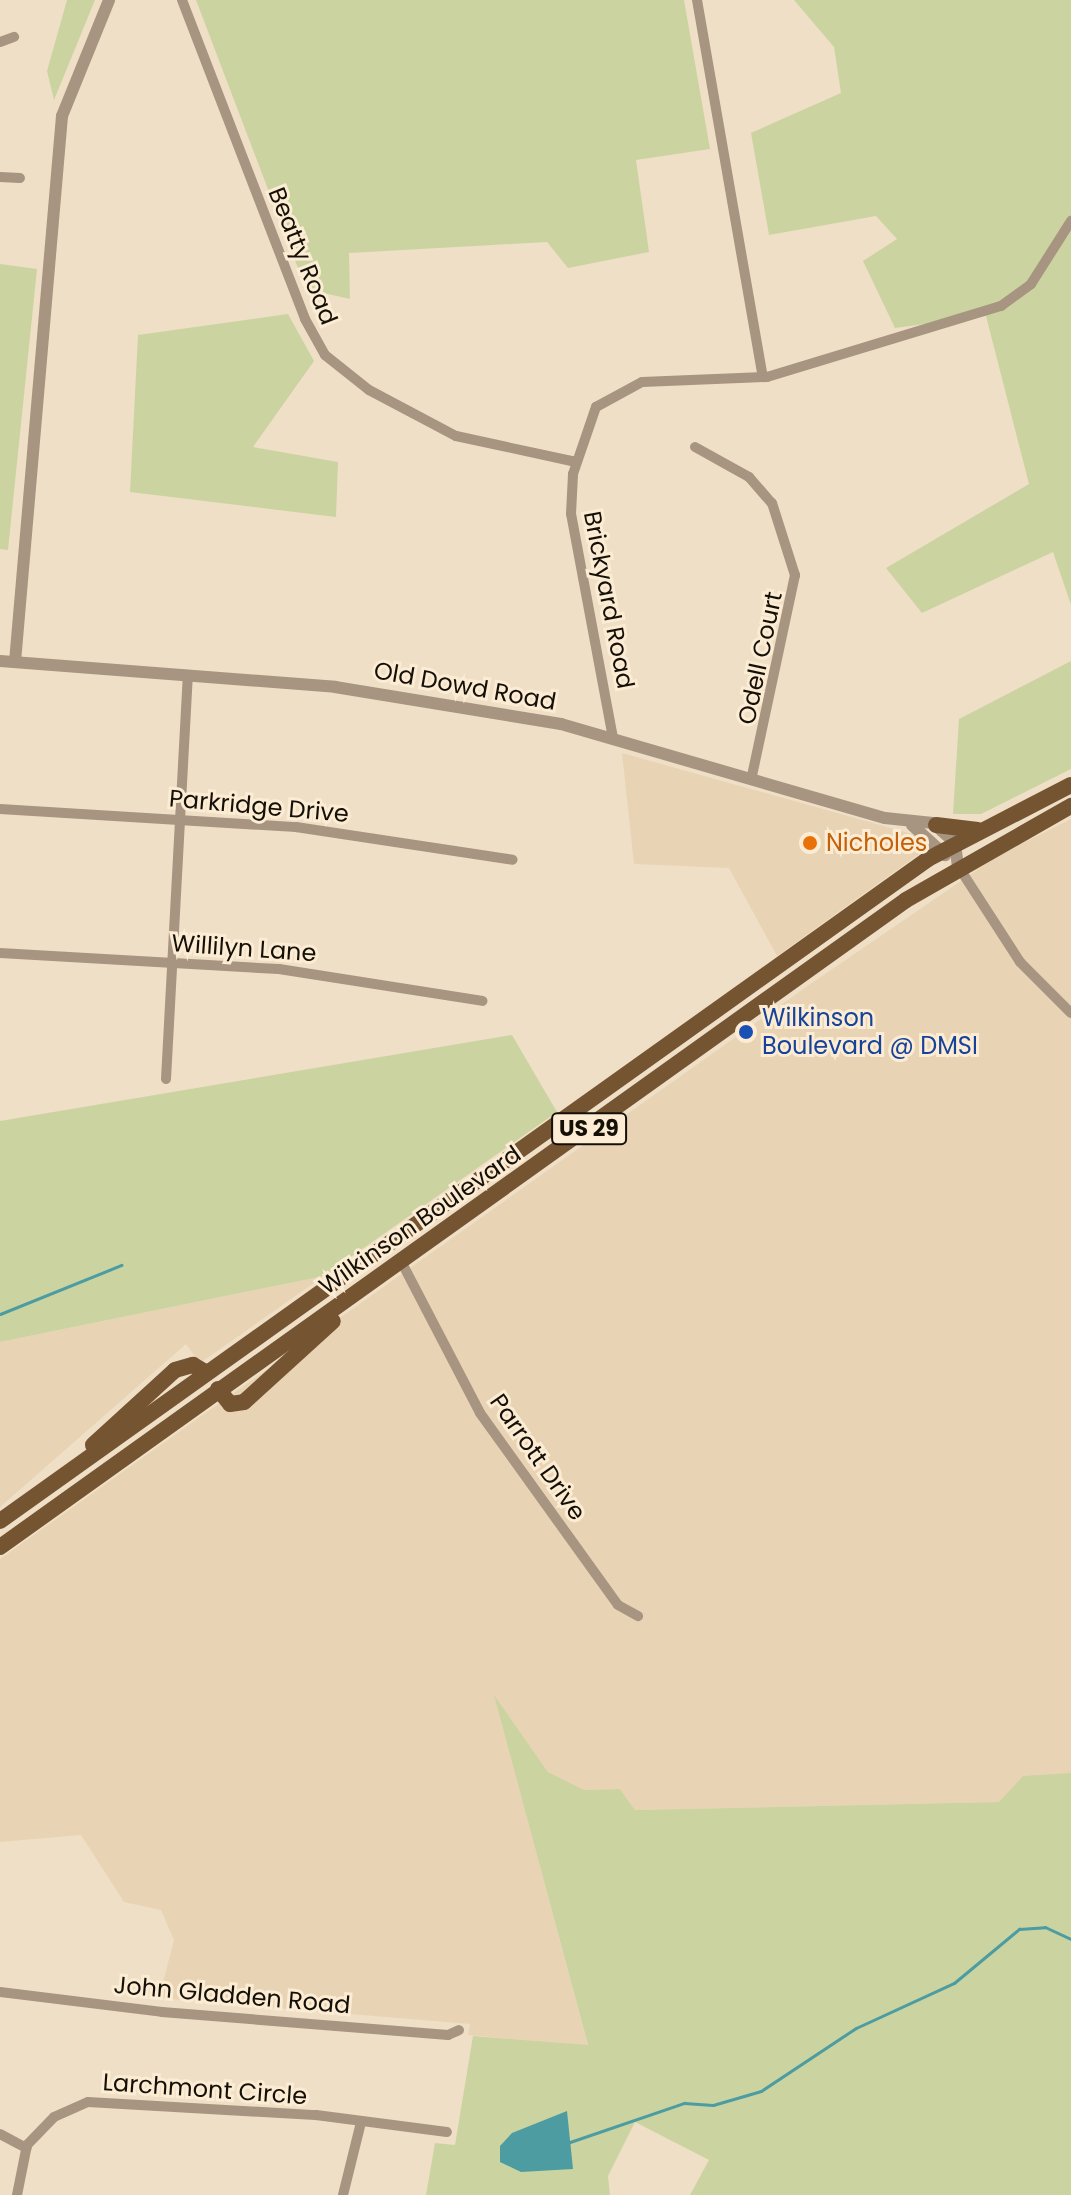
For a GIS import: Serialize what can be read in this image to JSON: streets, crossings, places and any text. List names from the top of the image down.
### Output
{
  "streets": {
    "main road": ["US 29", "Wilkinson Boulevard"],
    "street": [
      "Beatty Road",
      "Brickyard Road",
      "Odell Court",
      "Old Dowd Road",
      "Parkridge Drive",
      "Willilyn Lane",
      "Parrott Drive",
      "John Gladden Road",
      "Larchmont Circle"
    ]
  },
  "crossings": [
    ["Beatty Road", "Brickyard Road"],
    ["Brickyard Road", "Old Dowd Road"],
    ["Odell Court", "Old Dowd Road"],
    ["Old Dowd Road", "Wilkinson Boulevard"],
    ["Wilkinson Boulevard", "Parrott Drive"]
  ],
  "places": ["Nicholes", "Wilkinson Boulevard @ DMSI"]
}
